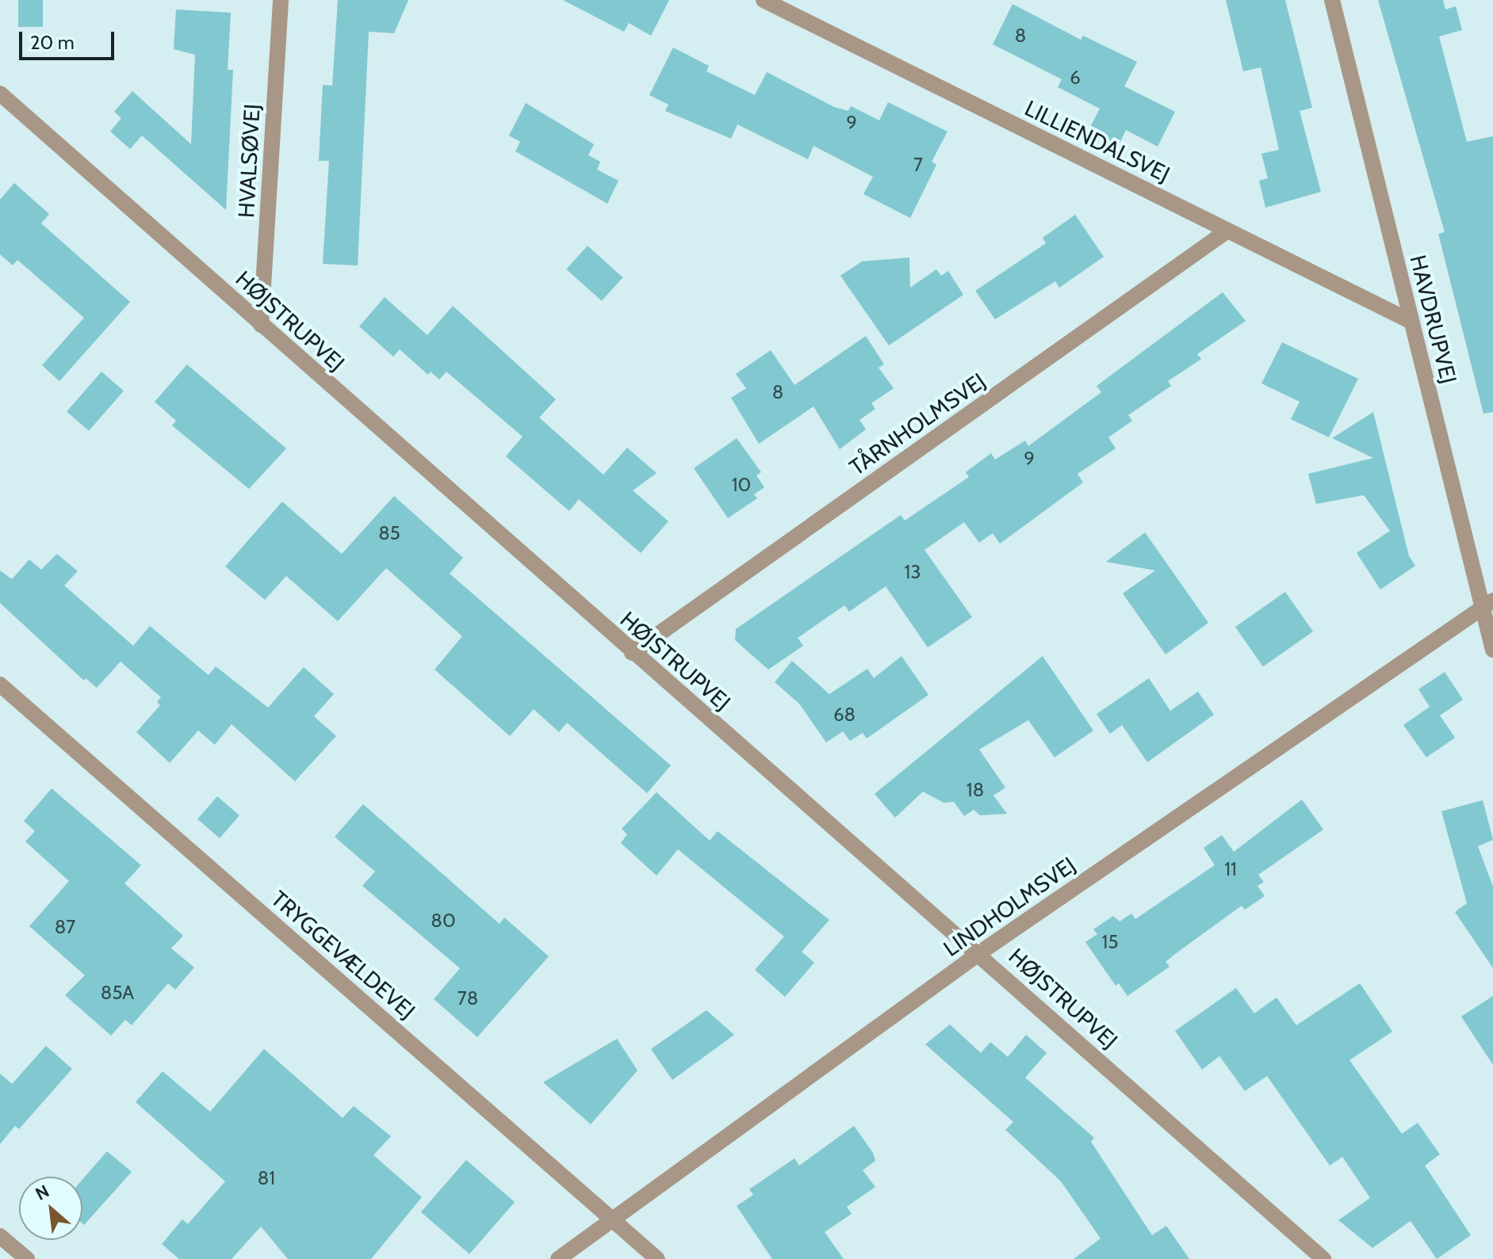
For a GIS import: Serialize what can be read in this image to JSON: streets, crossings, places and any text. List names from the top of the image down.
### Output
{
  "streets": {
    "street": [
      "LILLIENDALSVEJ",
      "HVALSØVEJ",
      "HAVDRUPVEJ",
      "HØJSTRUPVEJ",
      "TÅRNHOLMSVEJ",
      "LINDHOLMSVEJ",
      "TRYGGEVÆLDEVEJ"
    ]
  },
  "crossings": [
    ["LILLIENDALSVEJ", "HAVDRUPVEJ"],
    ["LILLIENDALSVEJ", "TÅRNHOLMSVEJ"],
    ["HVALSØVEJ", "HØJSTRUPVEJ"],
    ["HAVDRUPVEJ", "LINDHOLMSVEJ"],
    ["HØJSTRUPVEJ", "TÅRNHOLMSVEJ"],
    ["HØJSTRUPVEJ", "LINDHOLMSVEJ"],
    ["LINDHOLMSVEJ", "TRYGGEVÆLDEVEJ"]
  ],
  "house_numbers": [
    "8",
    "6",
    "9",
    "7",
    "8",
    "9",
    "10",
    "85",
    "13",
    "68",
    "18",
    "11",
    "80",
    "87",
    "15",
    "85A",
    "78",
    "81"
  ],
  "scale_bar": "20 m",
  "north": "top left"
}
